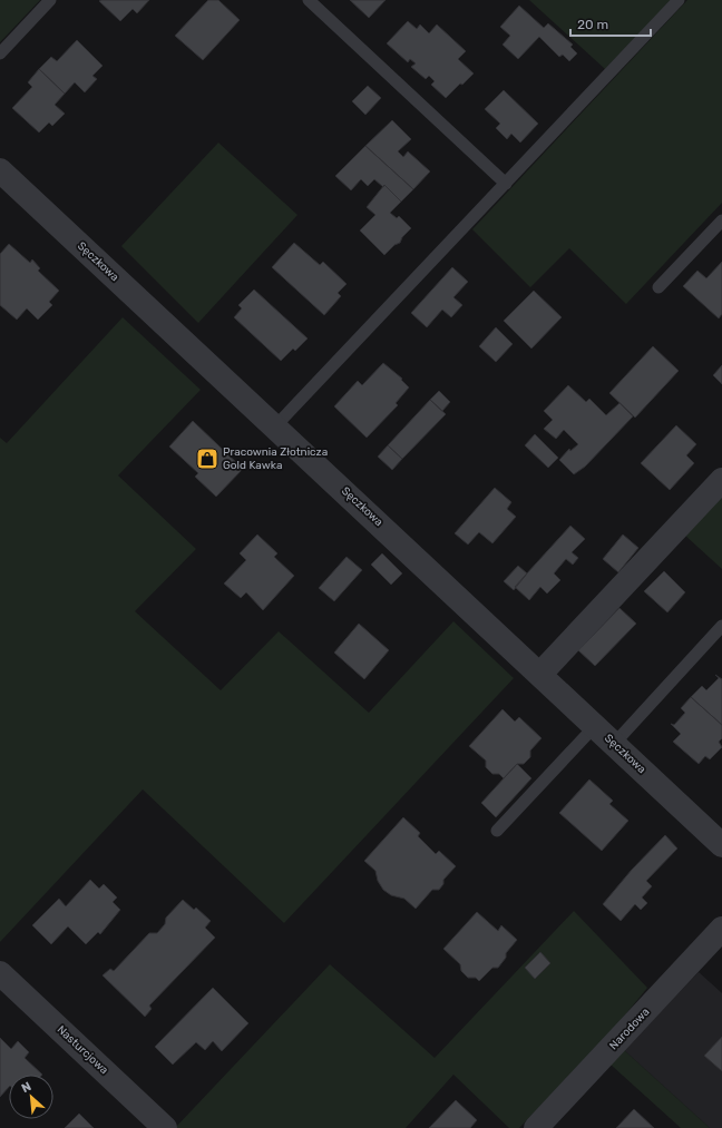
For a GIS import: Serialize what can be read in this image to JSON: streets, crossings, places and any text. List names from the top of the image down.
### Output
{
  "streets": {
    "street": ["Sęczkowa", "Narodowa", "Nasturcjowa"]
  },
  "places": {
    "shop": ["Pracownia Złotnicza Gold Kawka"]
  },
  "scale_bar": "20 m",
  "north": "top left"
}
